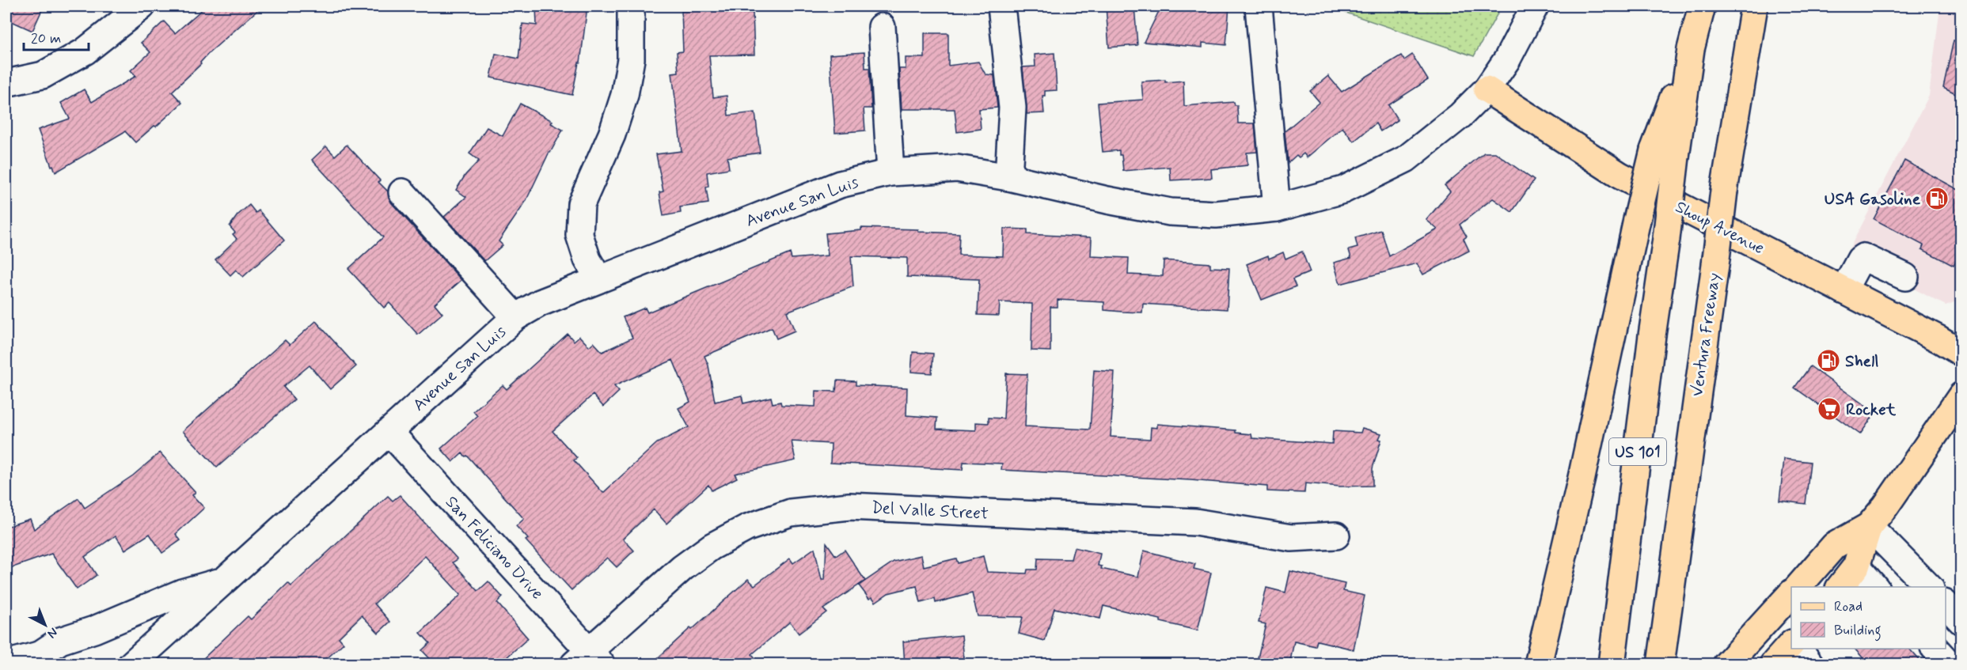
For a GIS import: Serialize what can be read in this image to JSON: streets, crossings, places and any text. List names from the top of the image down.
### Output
{
  "streets": {
    "main road": ["Shoup Avenue", "Ventura Freeway", "US 101"],
    "street": ["Avenue San Luis", "Del Valle Street", "San Feliciano Drive"]
  },
  "crossings": [
    ["Avenue San Luis", "Shoup Avenue"],
    ["Avenue San Luis", "San Feliciano Drive"],
    ["Del Valle Street", "San Feliciano Drive"]
  ],
  "places": {
    "fuel station": ["USA Gasoline", "Shell"],
    "supermarket": ["Rocket"]
  },
  "legend": ["Road", "Building"],
  "scale_bar": "20 m",
  "north": "bottom right"
}
